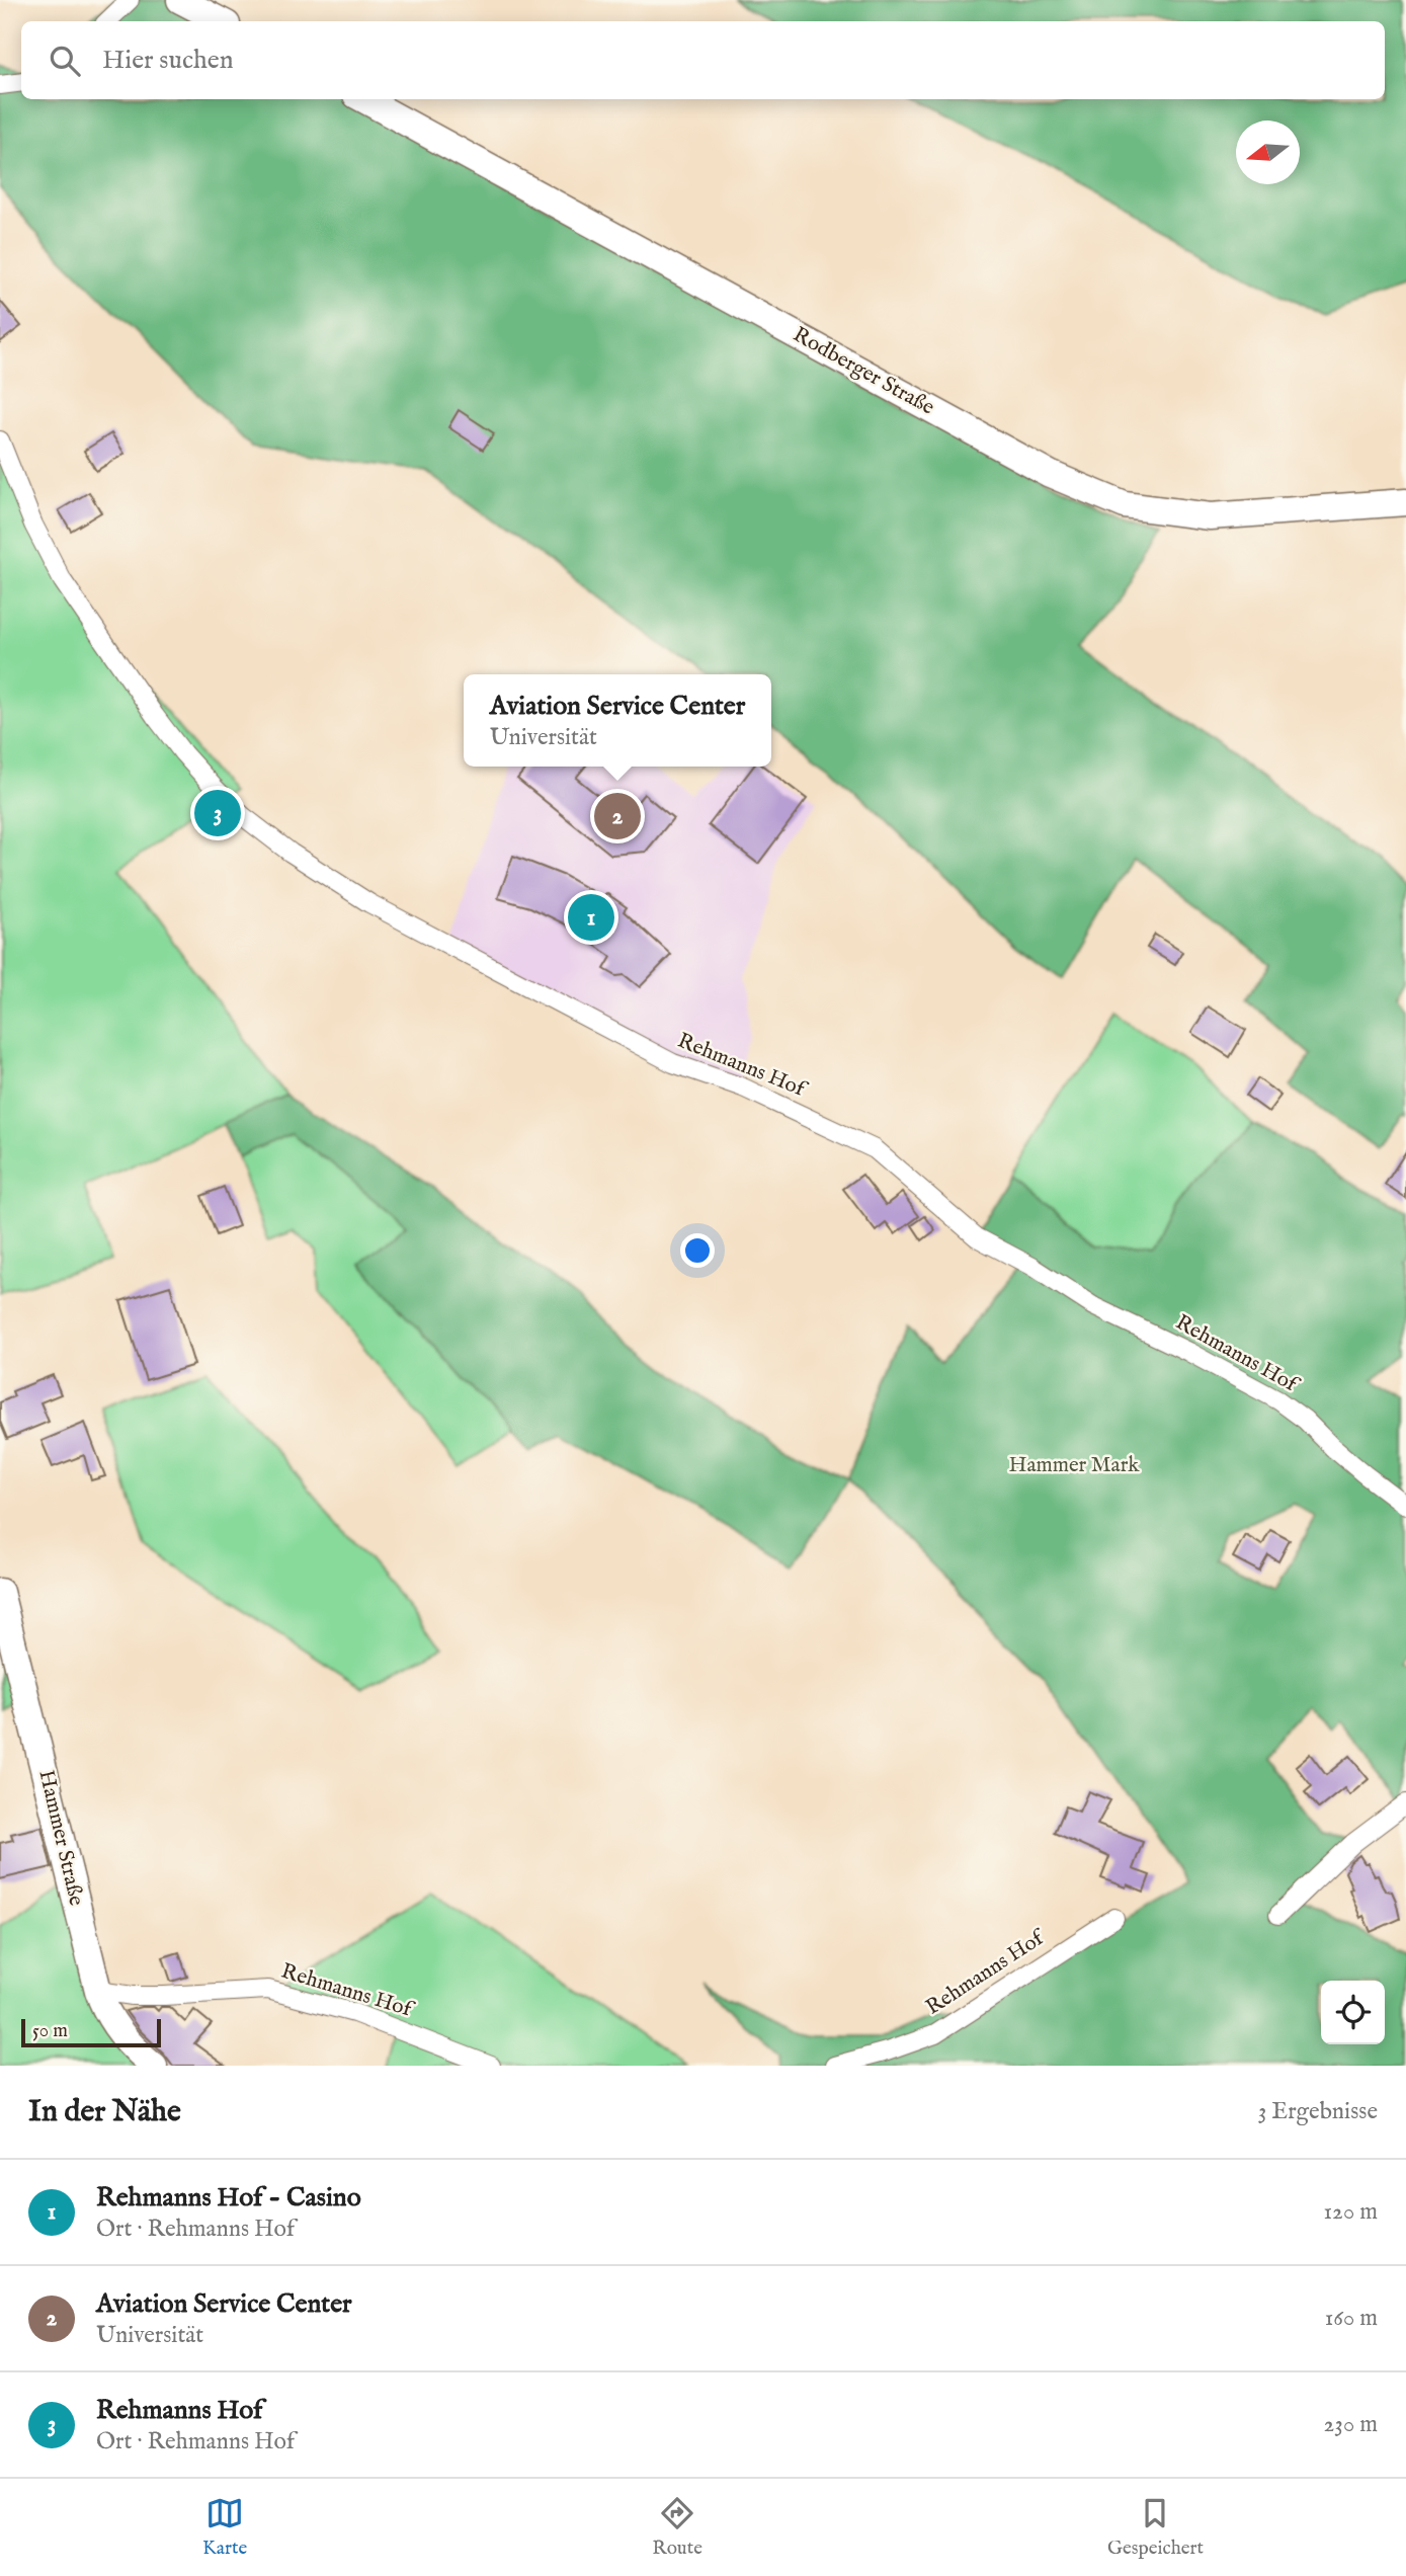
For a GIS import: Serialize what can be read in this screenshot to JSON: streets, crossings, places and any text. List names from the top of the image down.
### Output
{
  "streets": {
    "street": ["Rodberger Straße", "Rehmanns Hof", "Hammer Straße"]
  },
  "crossings": [
    ["Rehmanns Hof", "Hammer Straße"]
  ],
  "parks": ["Hammer Mark"],
  "scale_bar": "50 m",
  "north": "left",
  "page": {
    "search": "Hier suchen",
    "popup": ["Aviation Service Center", "Universität"],
    "pins": ["3", "2", "1"],
    "scale": "50 m",
    "heading": ["In der Nähe", "3 Ergebnisse"],
    "list": [
      {
        "mark": "1",
        "name": "Rehmanns Hof - Casino",
        "note": "Ort · Rehmanns Hof",
        "value": "120 m"
      },
      {
        "mark": "2",
        "name": "Aviation Service Center",
        "note": "Universität",
        "value": "160 m"
      },
      {
        "mark": "3",
        "name": "Rehmanns Hof",
        "note": "Ort · Rehmanns Hof",
        "value": "230 m"
      }
    ],
    "nav": ["Karte", "Route", "Gespeichert"]
  }
}
